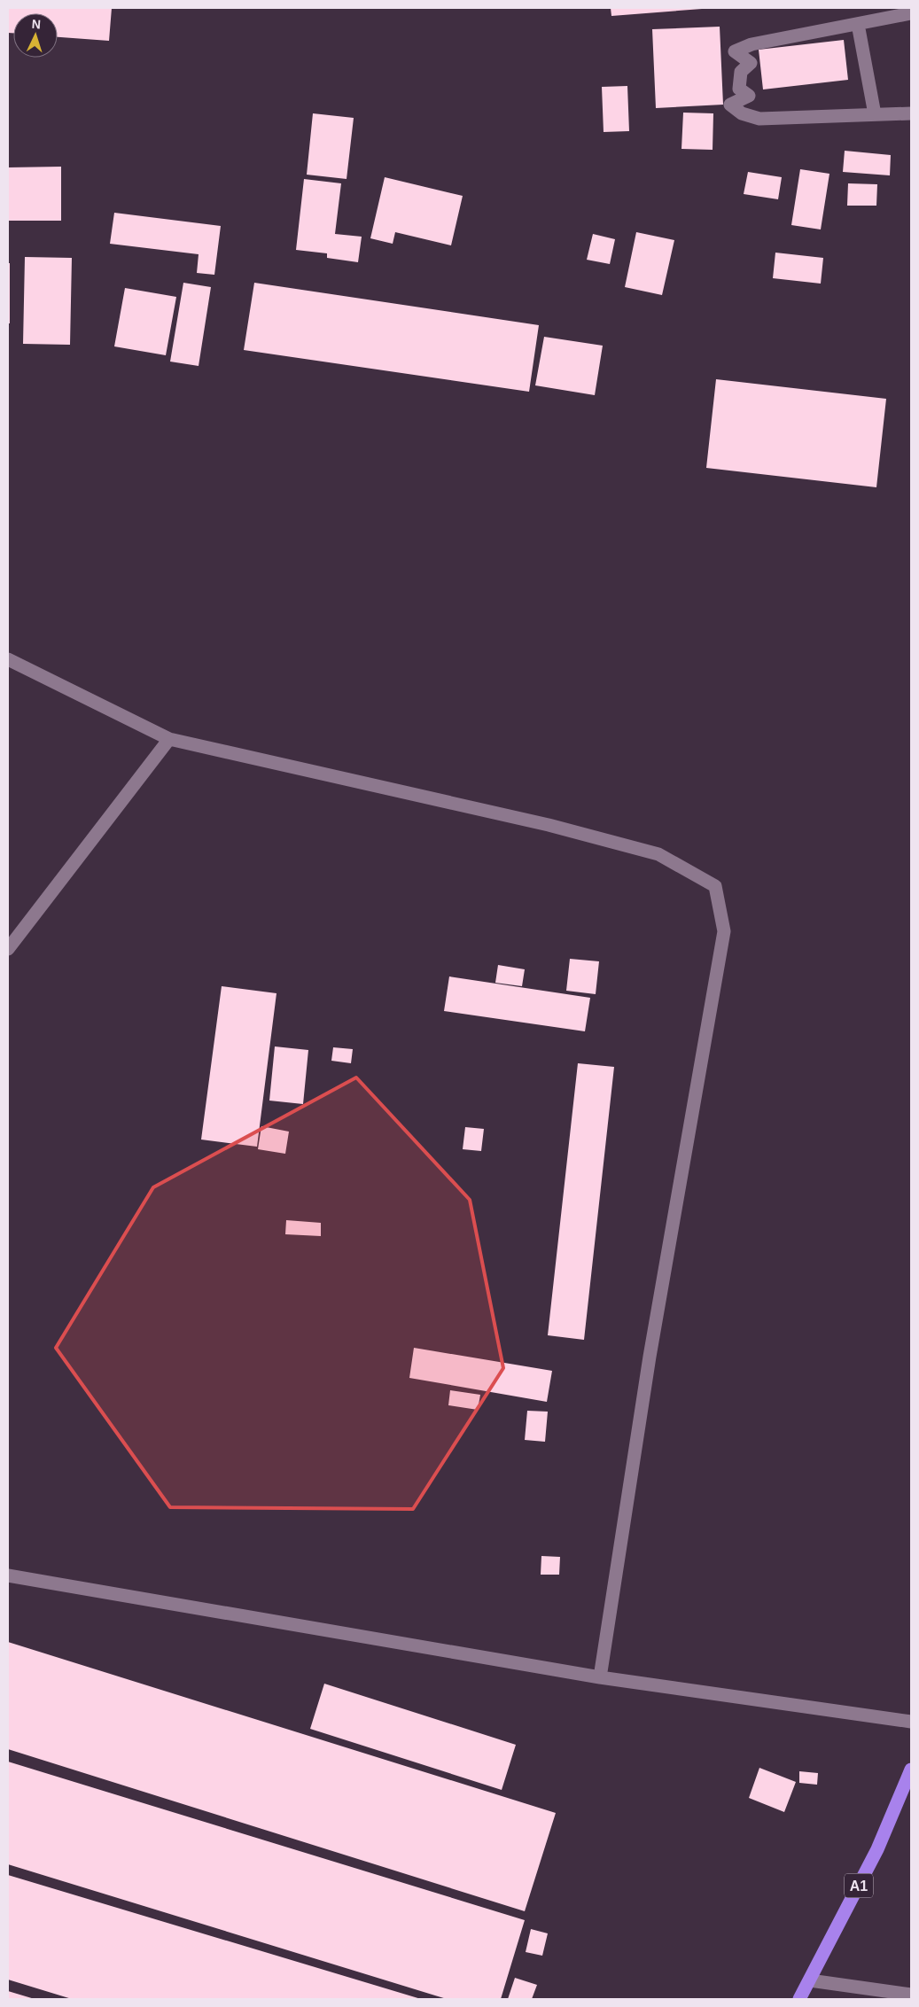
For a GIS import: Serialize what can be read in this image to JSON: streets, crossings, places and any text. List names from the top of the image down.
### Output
{
  "streets": {
    "highway": ["A1"]
  },
  "north": "top"
}
